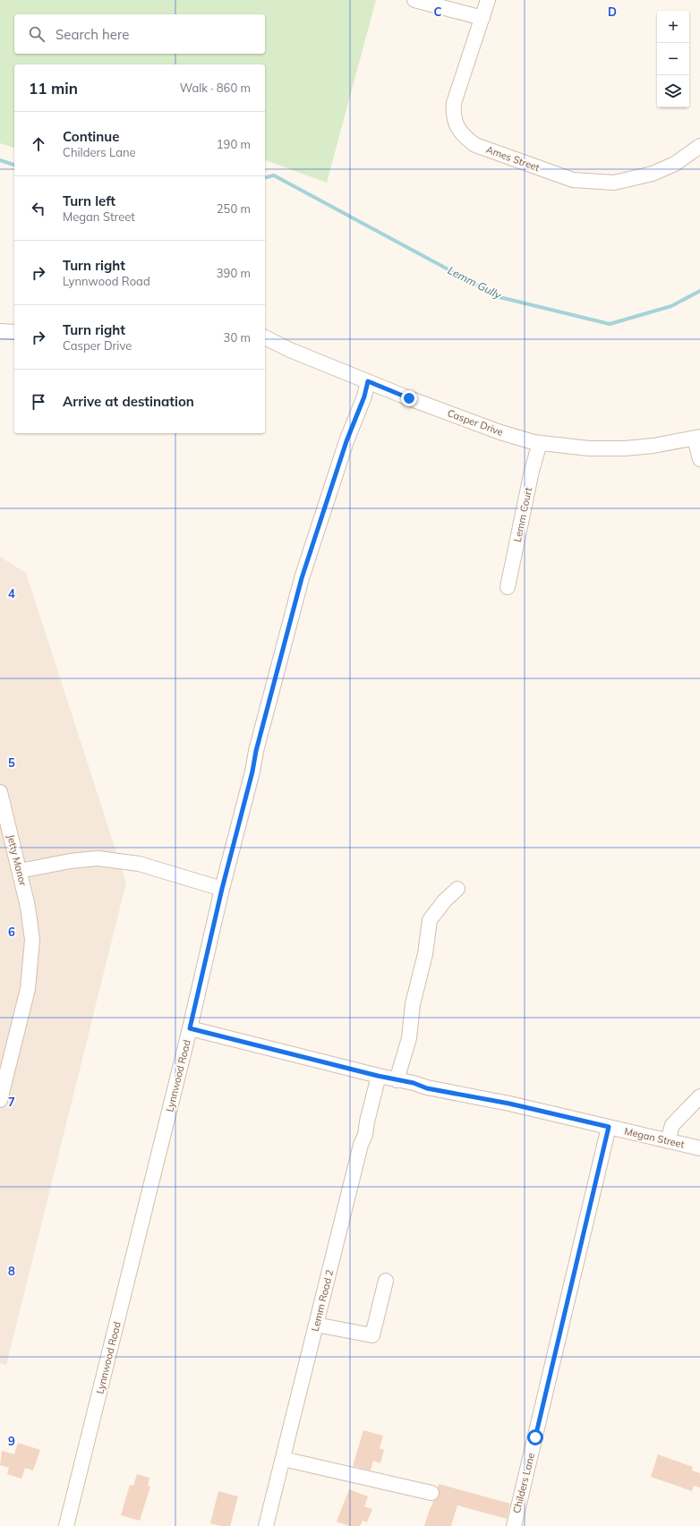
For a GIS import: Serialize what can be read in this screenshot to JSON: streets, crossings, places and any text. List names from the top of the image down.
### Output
{
  "streets": {
    "street": [
      "Ames Street",
      "Casper Drive",
      "Lemm Court",
      "Jetty Manor",
      "Lynnwood Road",
      "Megan Street",
      "Lemm Road 2",
      "Childers Lane"
    ]
  },
  "crossings": [
    ["Casper Drive", "Lemm Court"],
    ["Casper Drive", "Lynnwood Road"],
    ["Lynnwood Road", "Megan Street"],
    ["Megan Street", "Lemm Road 2"],
    ["Megan Street", "Childers Lane"]
  ],
  "water": ["Lemm Gully"],
  "page": {
    "map_buttons": ["+", "−"],
    "search": "Search here",
    "heading": ["11 min", "Walk · 860 m"],
    "list": [
      ["Continue", "Childers Lane", "190 m"],
      ["Turn left", "Megan Street", "250 m"],
      ["Turn right", "Lynnwood Road", "390 m"],
      ["Turn right", "Casper Drive", "30 m"],
      "Arrive at destination"
    ]
  },
  "grid": {
    "columns": ["C", "D"],
    "rows": [
      "4",
      "5",
      "6",
      "7",
      "8",
      "9"
    ]
  }
}
